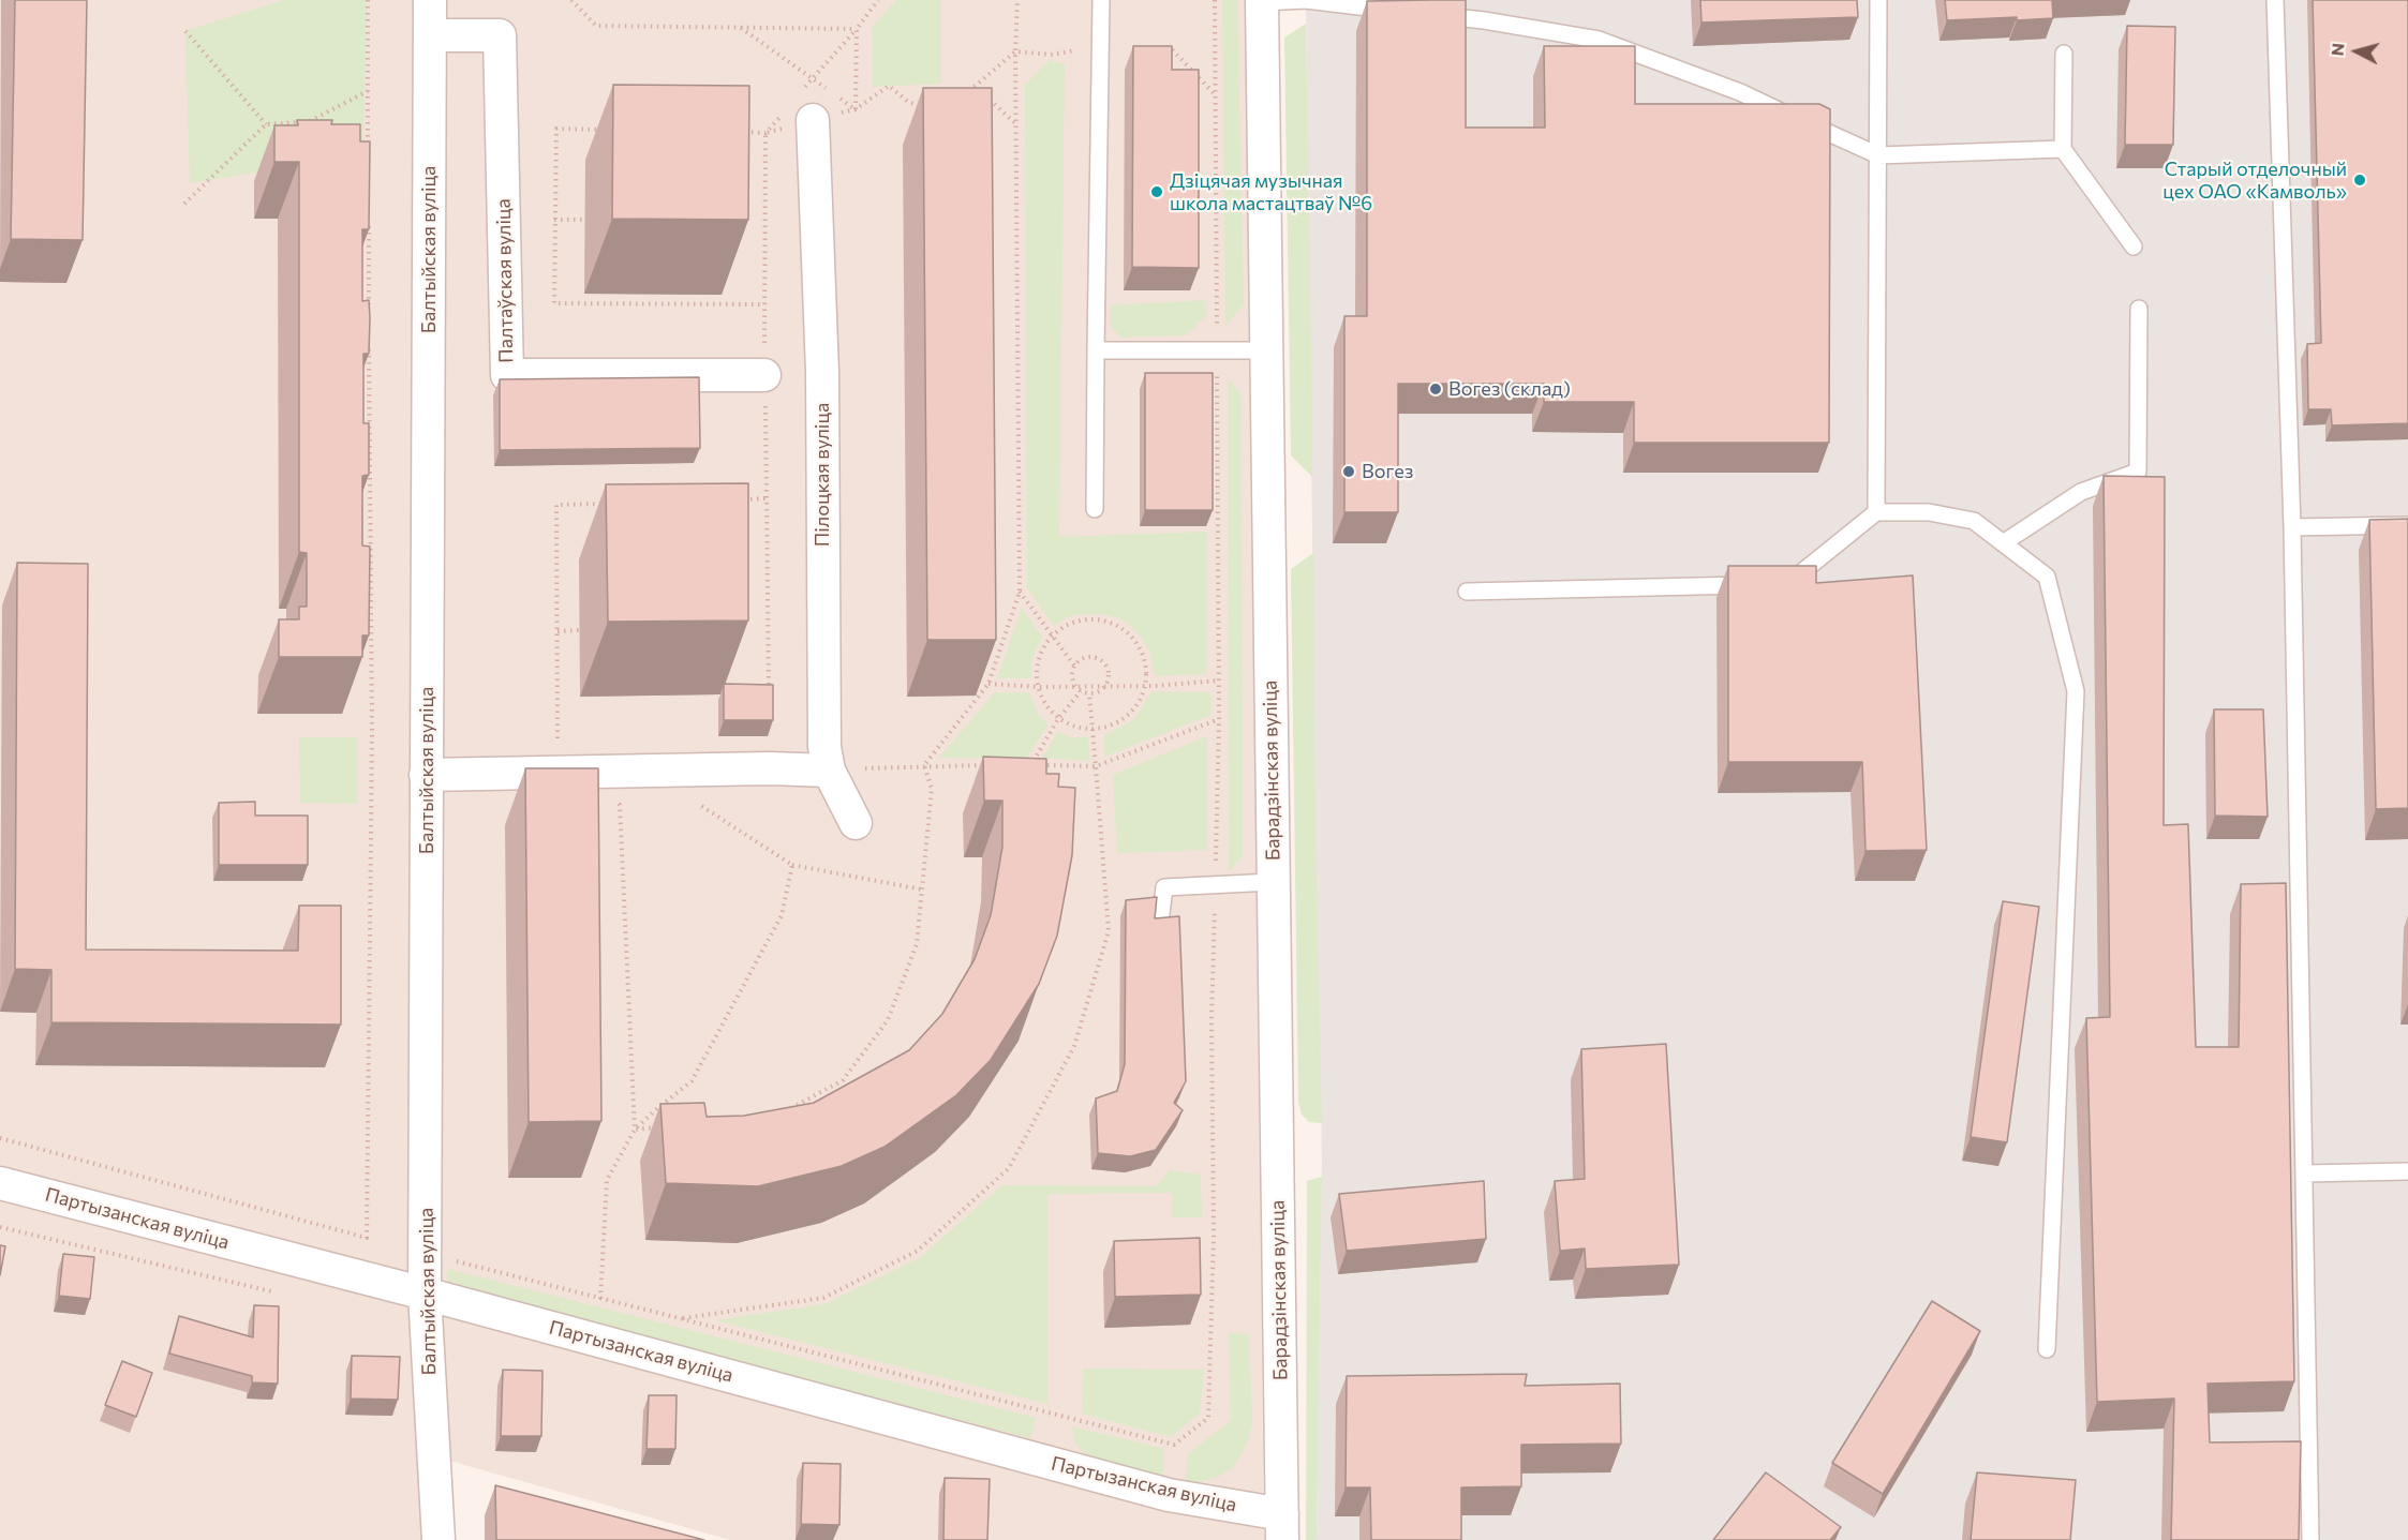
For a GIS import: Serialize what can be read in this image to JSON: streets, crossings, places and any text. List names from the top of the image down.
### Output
{
  "streets": {
    "street": [
      "Балтыйская вуліца",
      "Палтаўская вуліца",
      "Пілоцкая вуліца",
      "Барадзінская вуліца",
      "Партызанская вуліца"
    ]
  },
  "crossings": [
    ["Балтыйская вуліца", "Палтаўская вуліца"],
    ["Балтыйская вуліца", "Партызанская вуліца"],
    ["Барадзінская вуліца", "Партызанская вуліца"]
  ],
  "places": [
    "Старый отделочный цех ОАО «Камволь»",
    "Дзіцячая музычная школа мастацтваў №6",
    "Вогез (склад)",
    "Вогез"
  ],
  "north": "left"
}
